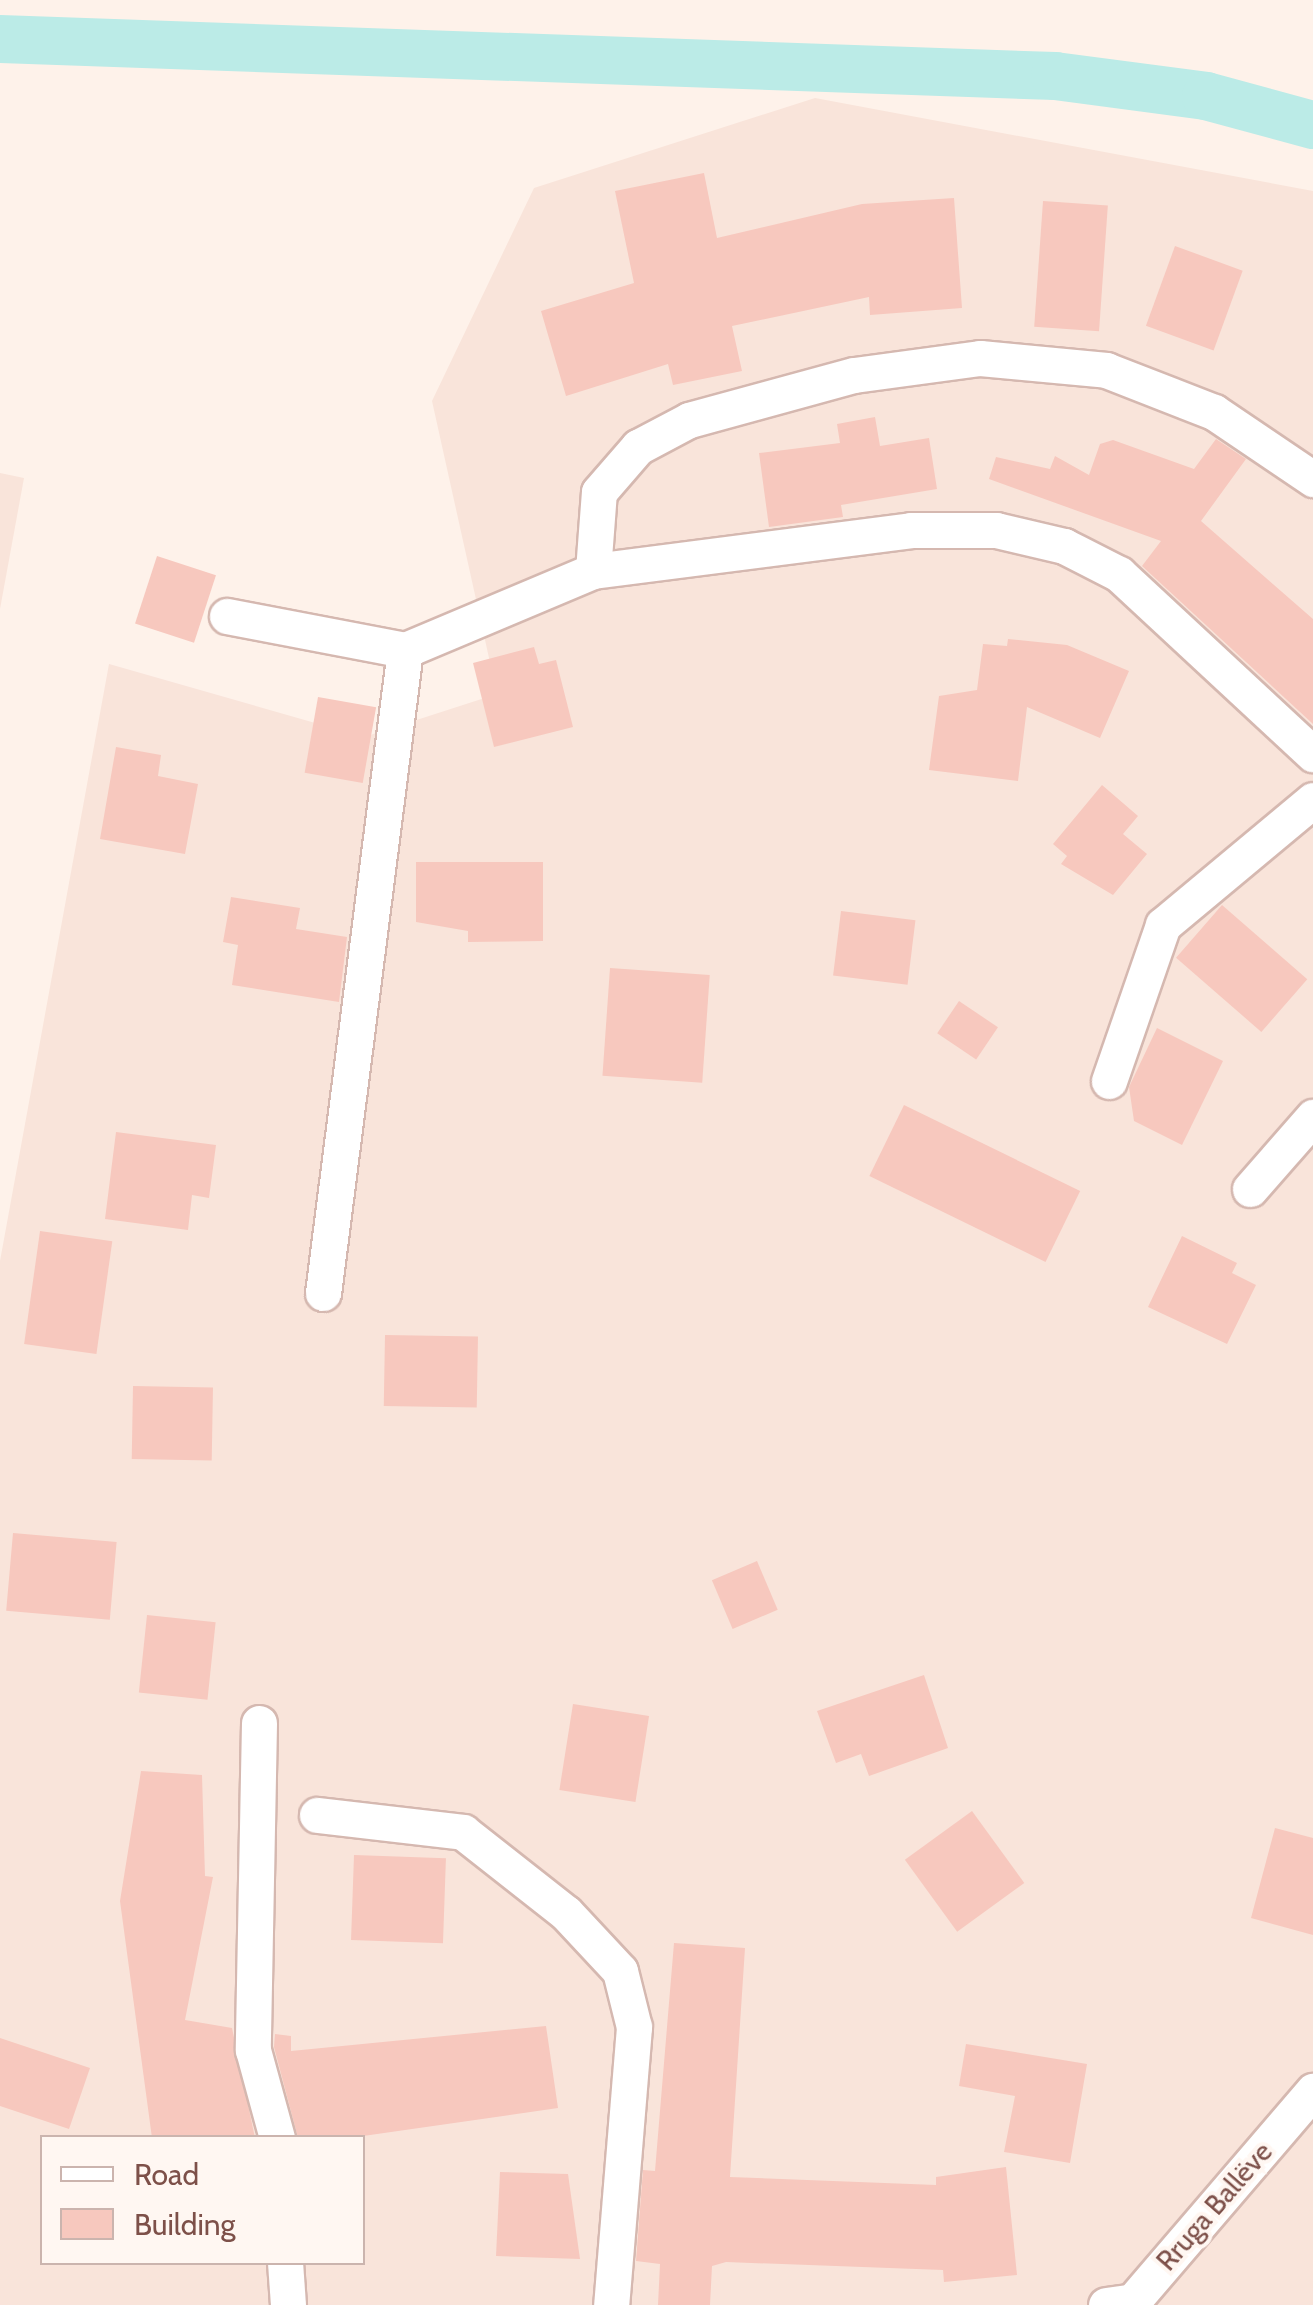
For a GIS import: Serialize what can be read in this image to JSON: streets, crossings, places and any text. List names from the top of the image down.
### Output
{
  "streets": {
    "street": ["Rruga Ballëve"]
  },
  "legend": ["Road", "Building"]
}
